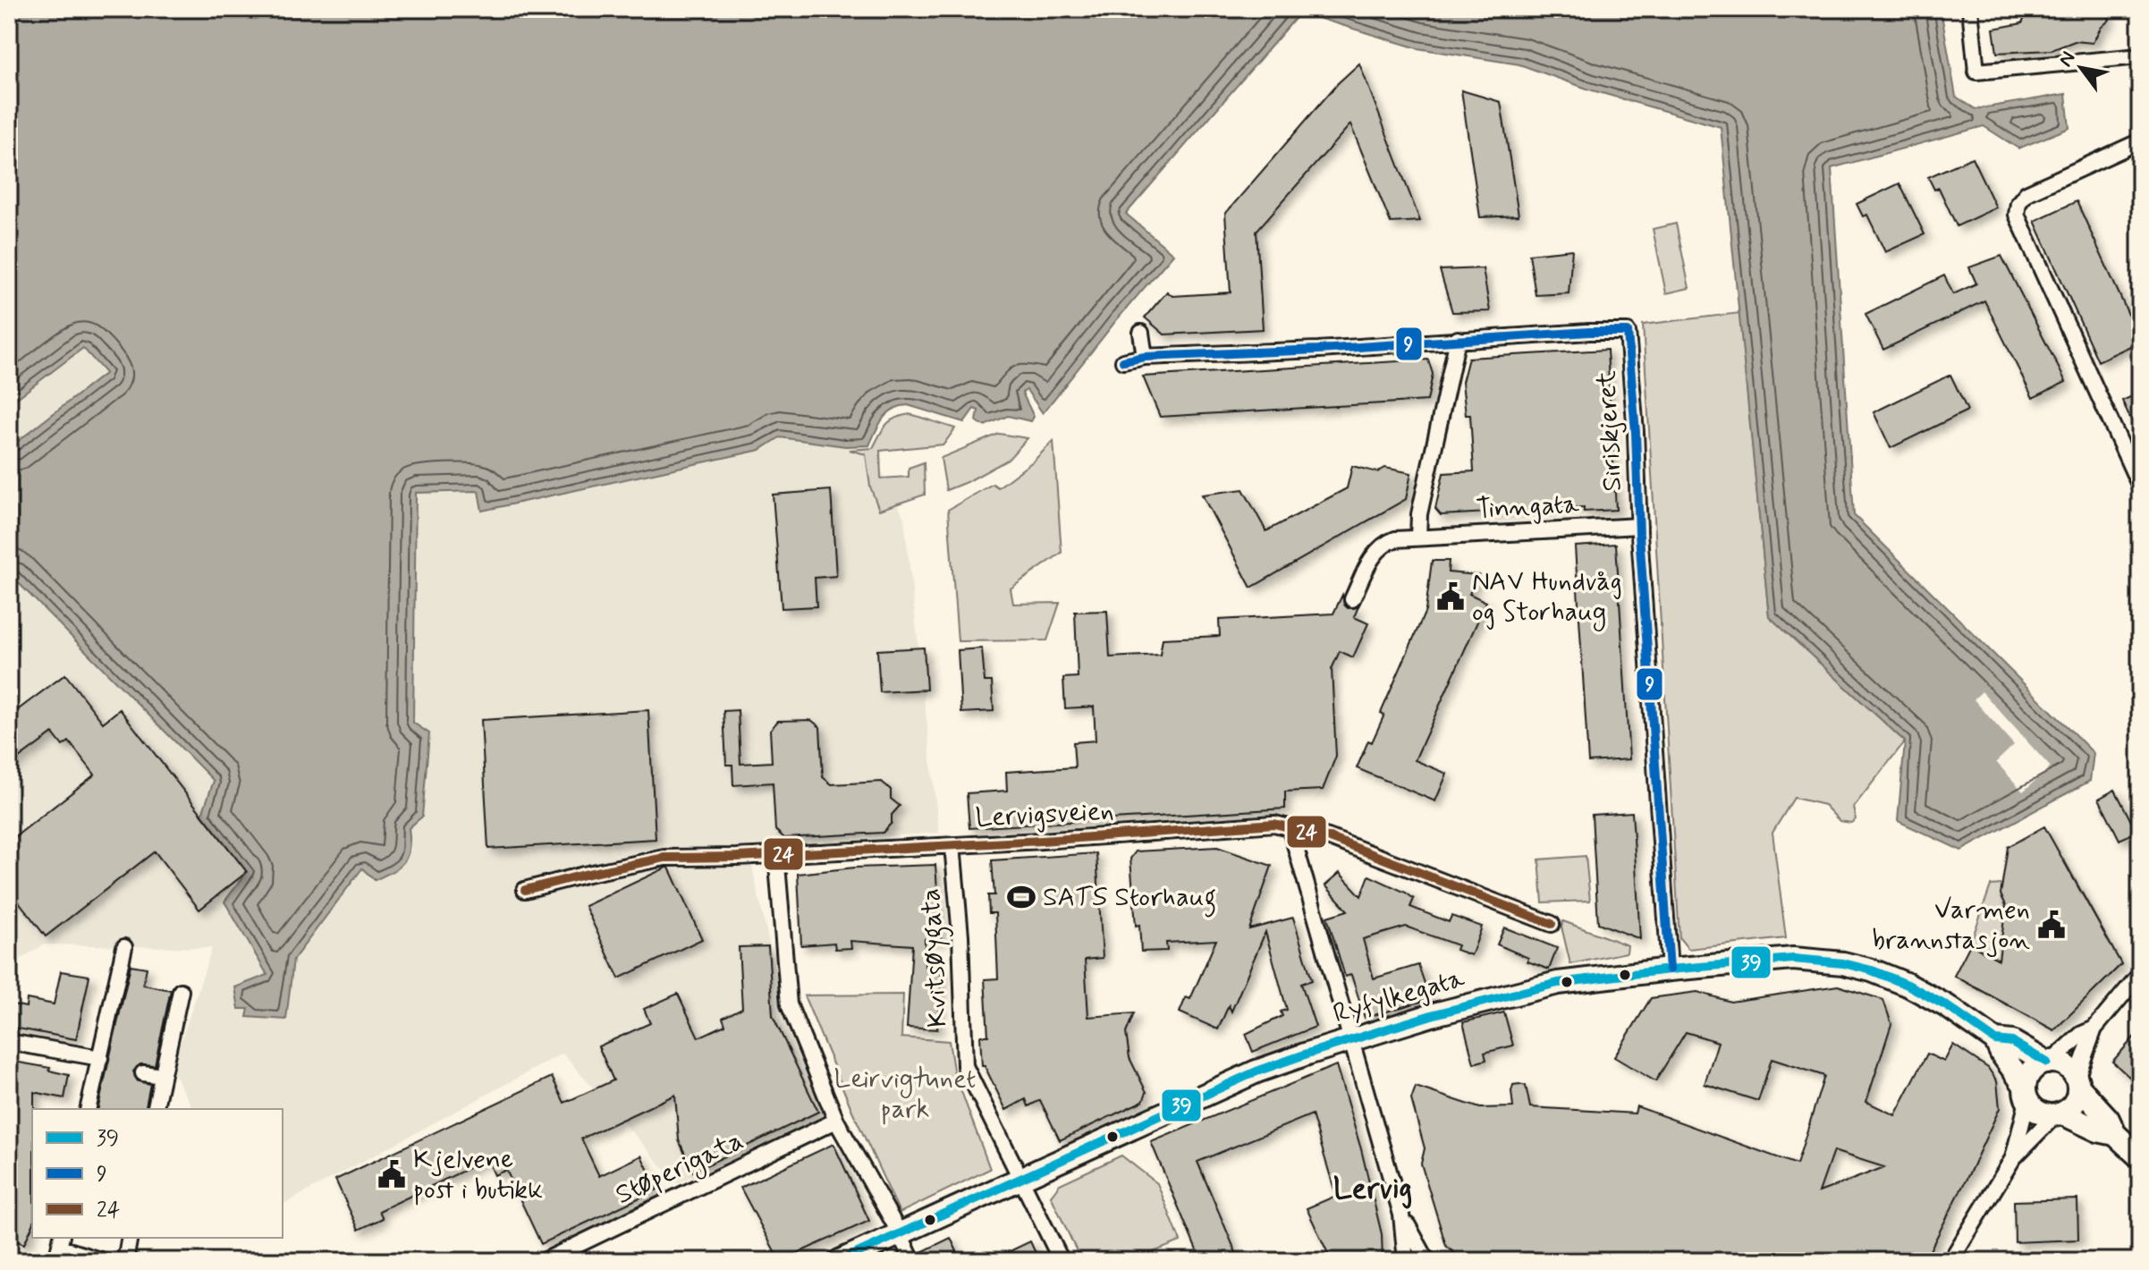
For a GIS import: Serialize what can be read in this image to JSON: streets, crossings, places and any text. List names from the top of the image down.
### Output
{
  "streets": {
    "street": [
      "Siriskjeret",
      "Tinngata",
      "Lervigsveien",
      "Kvitsøygata",
      "Ryfylkegata",
      "Støperigata"
    ]
  },
  "crossings": [
    ["Siriskjeret", "Tinngata"],
    ["Siriskjeret", "Ryfylkegata"],
    ["Lervigsveien", "Kvitsøygata"],
    ["Kvitsøygata", "Ryfylkegata"]
  ],
  "districts": ["Lervig"],
  "parks": ["Leirvigtunet park"],
  "places": {
    "public building": ["NAV Hundvåg og Storhaug", "Varmen brannstasjon", "Kjelvene post i butikk"],
    "sports": ["SATS Storhaug"]
  },
  "lines": ["transit line 9", "transit line 24", "transit line 39"],
  "legend": ["39", "9", "24"],
  "north": "top left"
}
